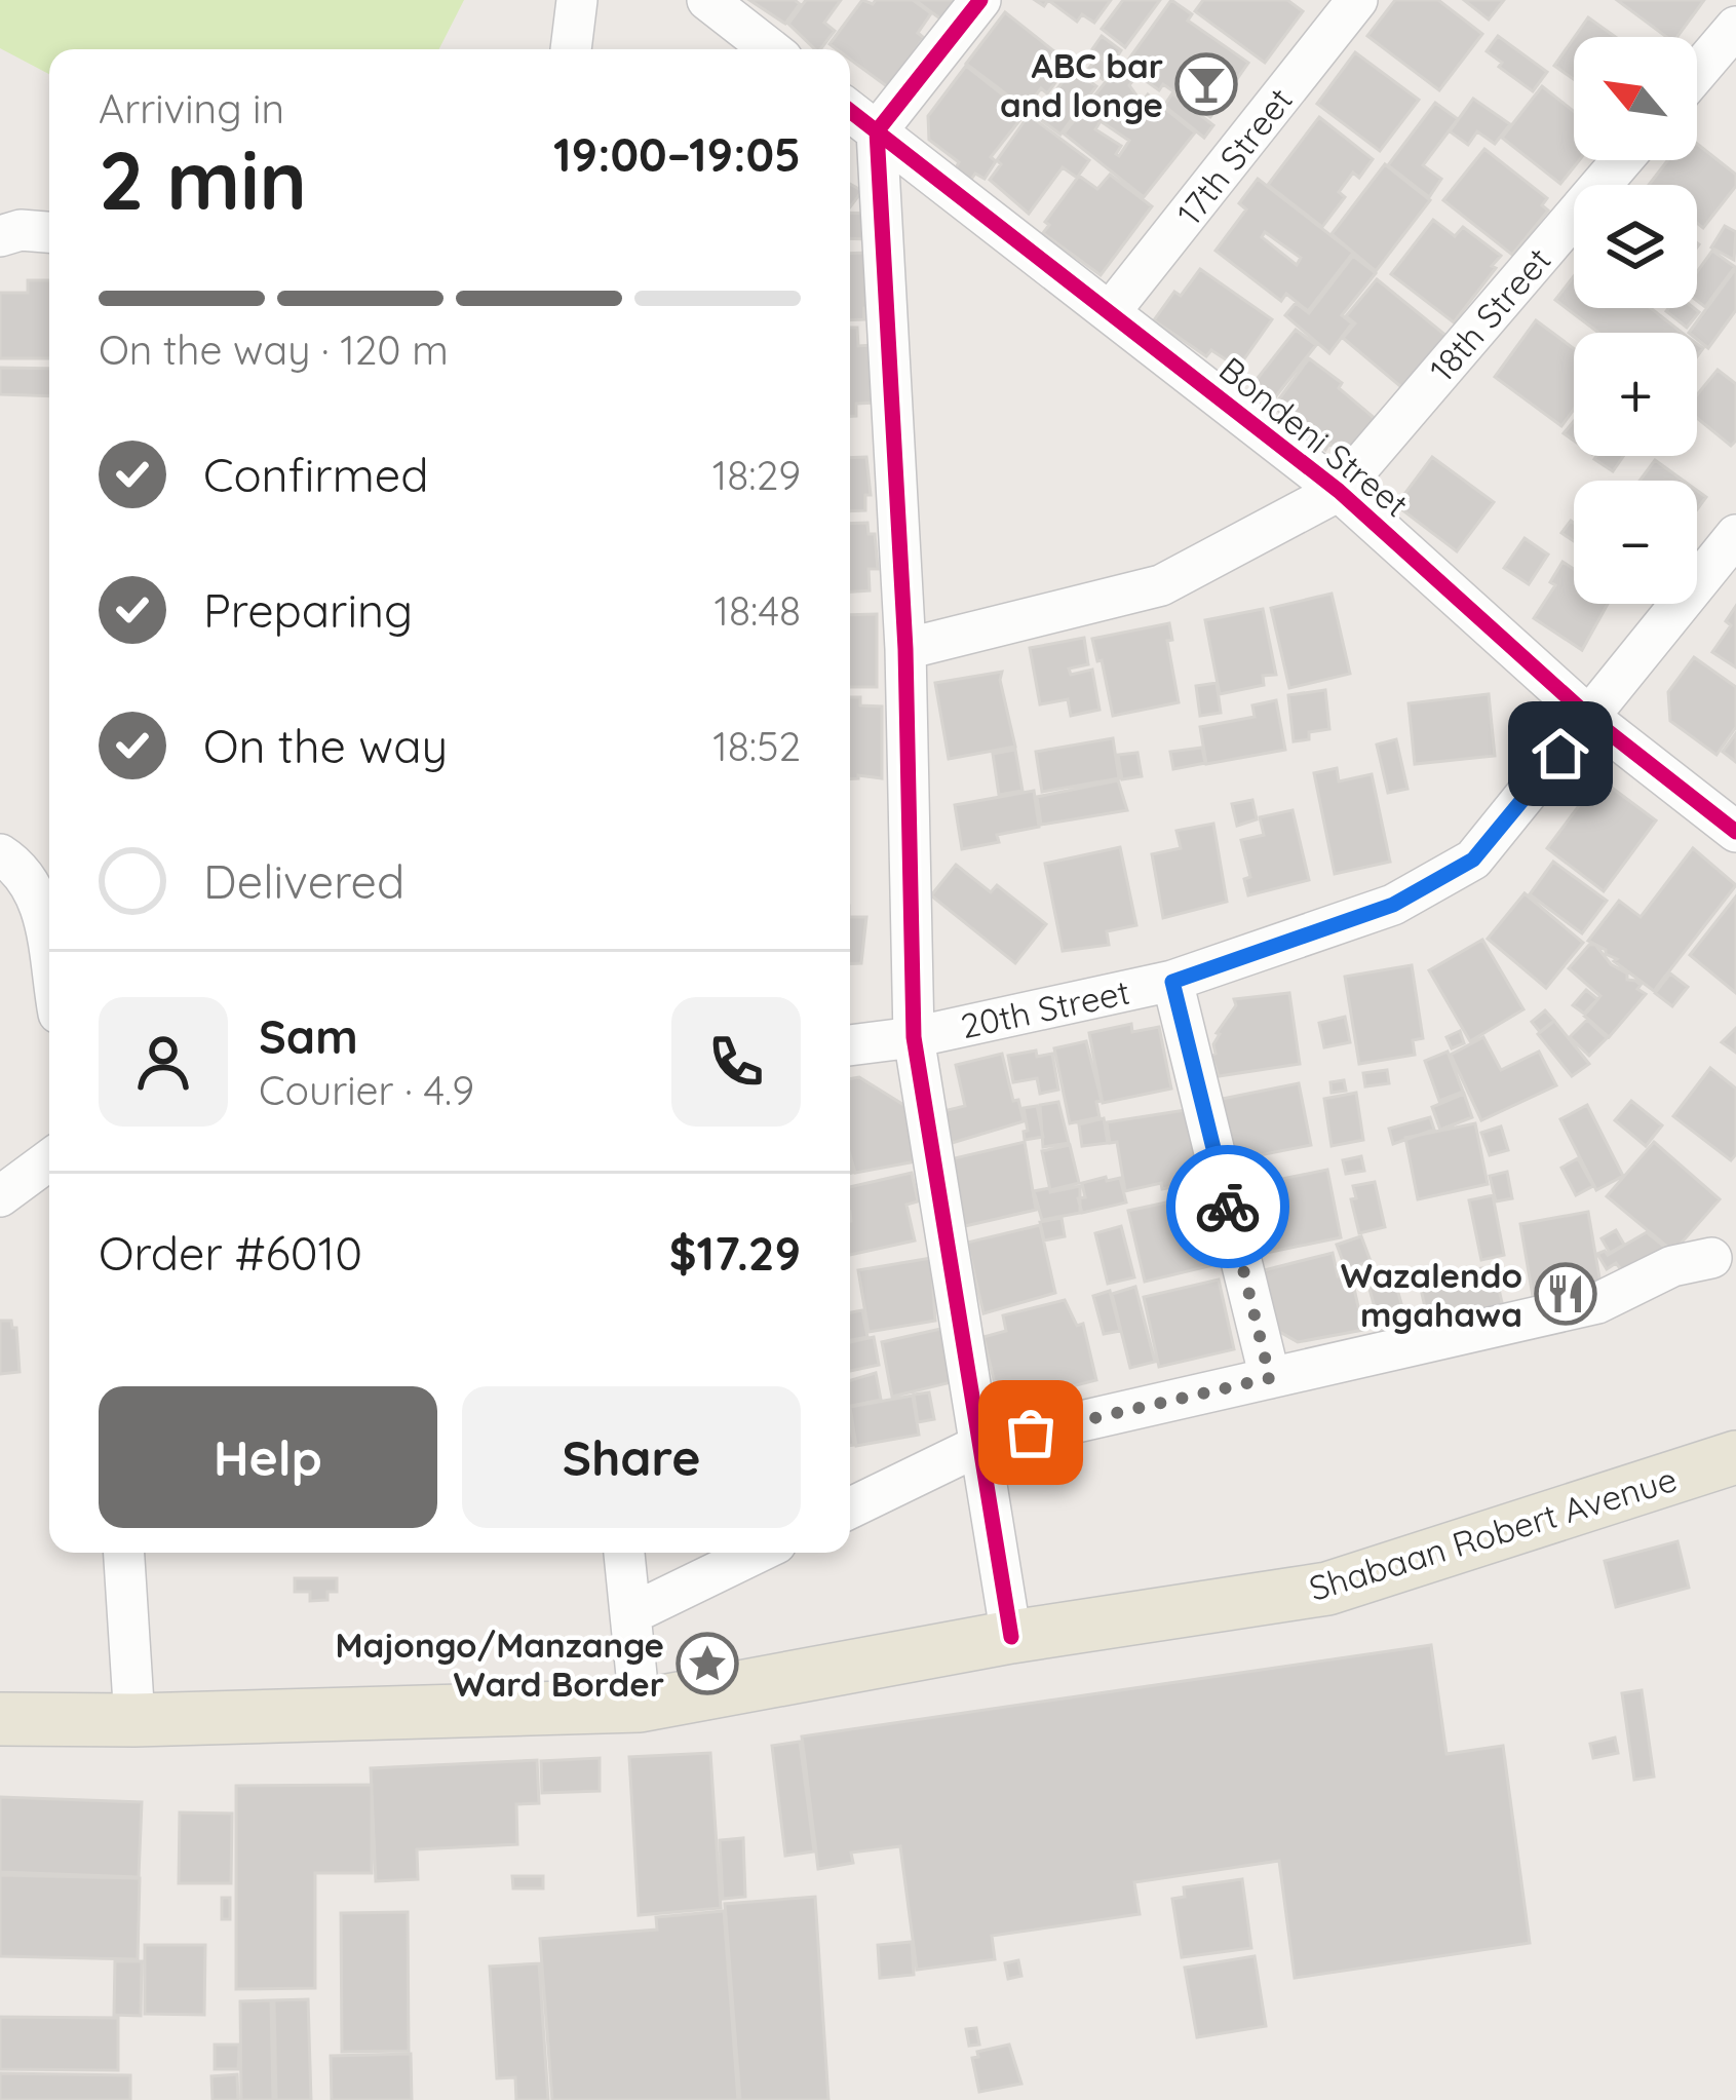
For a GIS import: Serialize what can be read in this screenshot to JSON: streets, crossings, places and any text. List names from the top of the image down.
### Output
{
  "streets": {
    "main road": ["Shabaan Robert Avenue"],
    "street": [
      "17th Street",
      "18th Street",
      "Bondeni Street",
      "20th Street"
    ]
  },
  "crossings": [
    ["17th Street", "Bondeni Street"],
    ["18th Street", "Bondeni Street"],
    ["Bondeni Street", "20th Street"]
  ],
  "places": {
    "bar": ["ABC bar and longe"],
    "restaurant": ["Wazalendo mgahawa"],
    "place": ["Majongo/Manzange Ward Border"]
  },
  "north": "top left",
  "page": {
    "map_buttons": ["+", "−"],
    "heading": ["2 min", "Arriving in", "19:00–19:05"],
    "panel": [
      "Sam",
      "Courier · 4.9",
      "Order #6010",
      "$17.29"
    ],
    "bar": "On the way · 120 m",
    "list": [
      ["Confirmed", "18:29"],
      ["Preparing", "18:48"],
      ["On the way", "18:52"],
      "Delivered"
    ],
    "buttons": ["Help", "Share"]
  }
}
